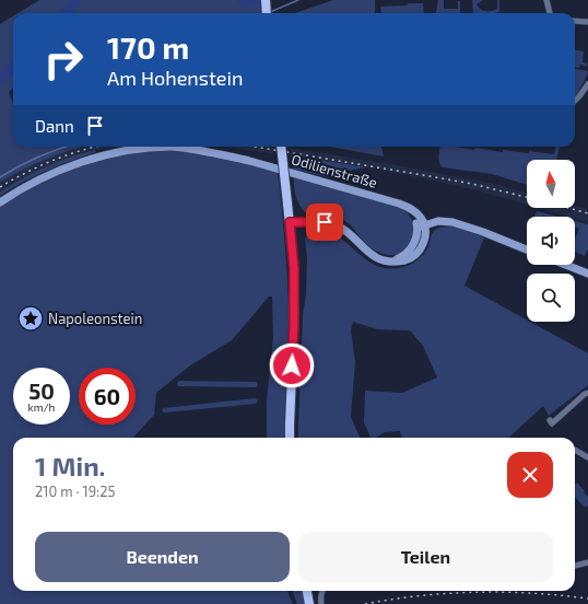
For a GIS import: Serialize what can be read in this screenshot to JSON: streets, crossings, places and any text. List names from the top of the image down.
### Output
{
  "streets": {
    "main road": ["Odilienstraße"]
  },
  "places": {
    "place": ["Napoleonstein"]
  },
  "north": "top",
  "page": {
    "turn": ["170 m", "Am Hohenstein"],
    "then": "Dann",
    "speed": "50 km/h",
    "limit": "60",
    "heading": ["1 Min.", "210 m · 19:25"],
    "buttons": ["Beenden", "Teilen"]
  }
}
